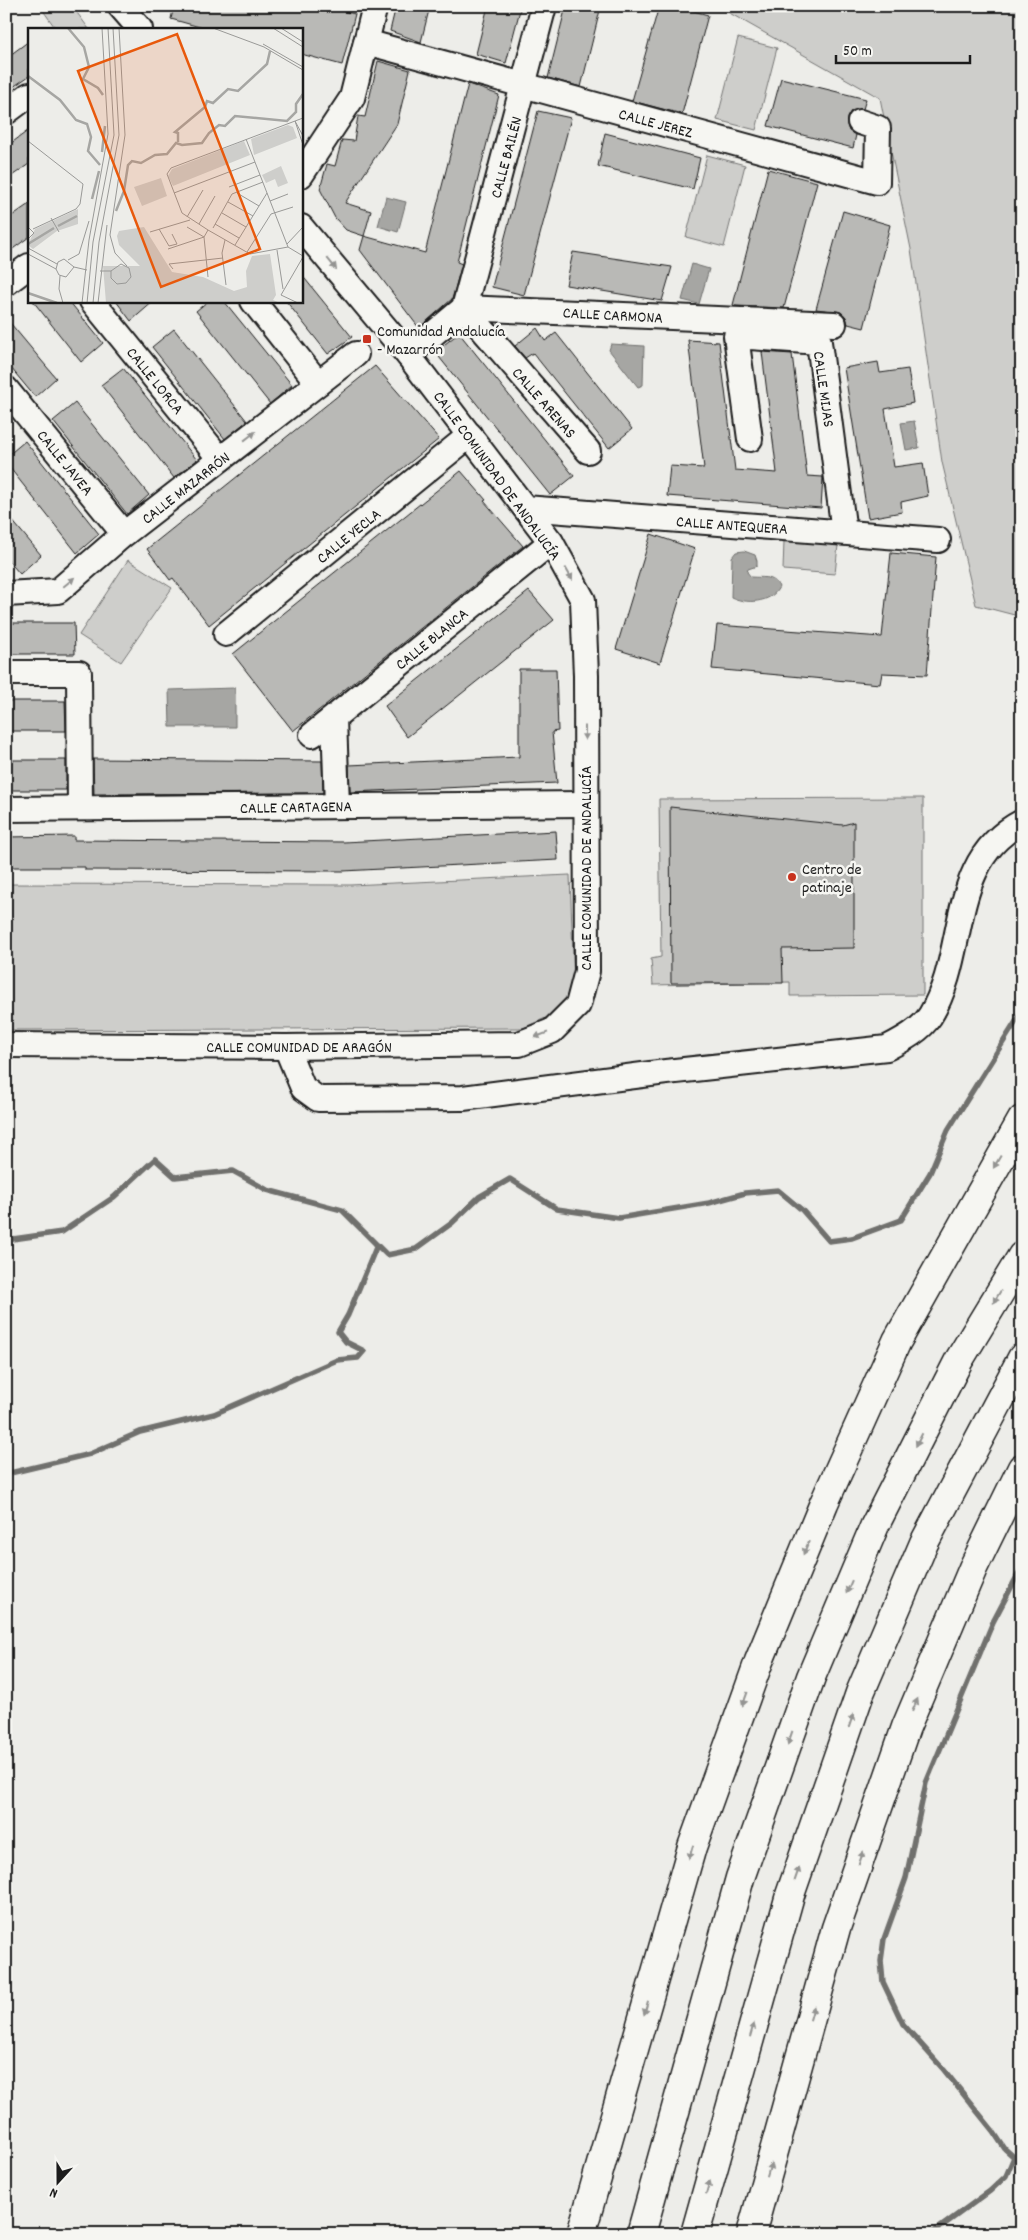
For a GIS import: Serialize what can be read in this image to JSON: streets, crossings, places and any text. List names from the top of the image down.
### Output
{
  "streets": {
    "street": [
      "CALLE JEREZ",
      "CALLE BAILÉN",
      "CALLE CARMONA",
      "CALLE LORCA",
      "CALLE MIJAS",
      "CALLE ARENAS",
      "CALLE JAVEA",
      "CALLE COMUNIDAD DE ANDALUCÍA",
      "CALLE MAZARRÓN",
      "CALLE ANTEQUERA",
      "CALLE YECLA",
      "CALLE BLANCA",
      "CALLE CARTAGENA",
      "CALLE COMUNIDAD DE ARAGÓN"
    ]
  },
  "crossings": [
    ["CALLE JEREZ", "CALLE BAILÉN"],
    ["CALLE BAILÉN", "CALLE CARMONA"],
    ["CALLE BAILÉN", "CALLE ARENAS"],
    ["CALLE CARMONA", "CALLE ARENAS"],
    ["CALLE LORCA", "CALLE MAZARRÓN"],
    ["CALLE MIJAS", "CALLE ANTEQUERA"],
    ["CALLE JAVEA", "CALLE MAZARRÓN"],
    ["CALLE COMUNIDAD DE ANDALUCÍA", "CALLE ANTEQUERA"],
    ["CALLE COMUNIDAD DE ANDALUCÍA", "CALLE YECLA"],
    ["CALLE COMUNIDAD DE ANDALUCÍA", "CALLE BLANCA"],
    ["CALLE COMUNIDAD DE ANDALUCÍA", "CALLE CARTAGENA"],
    ["CALLE COMUNIDAD DE ANDALUCÍA", "CALLE COMUNIDAD DE ARAGÓN"]
  ],
  "one_way": ["CALLE COMUNIDAD DE ANDALUCÍA", "CALLE MAZARRÓN", "CALLE COMUNIDAD DE ARAGÓN"],
  "places": {
    "transit": ["Comunidad Andalucía - Mazarrón"],
    "other": ["Centro de patinaje"]
  },
  "scale_bar": "50 m",
  "north": "bottom"
}
